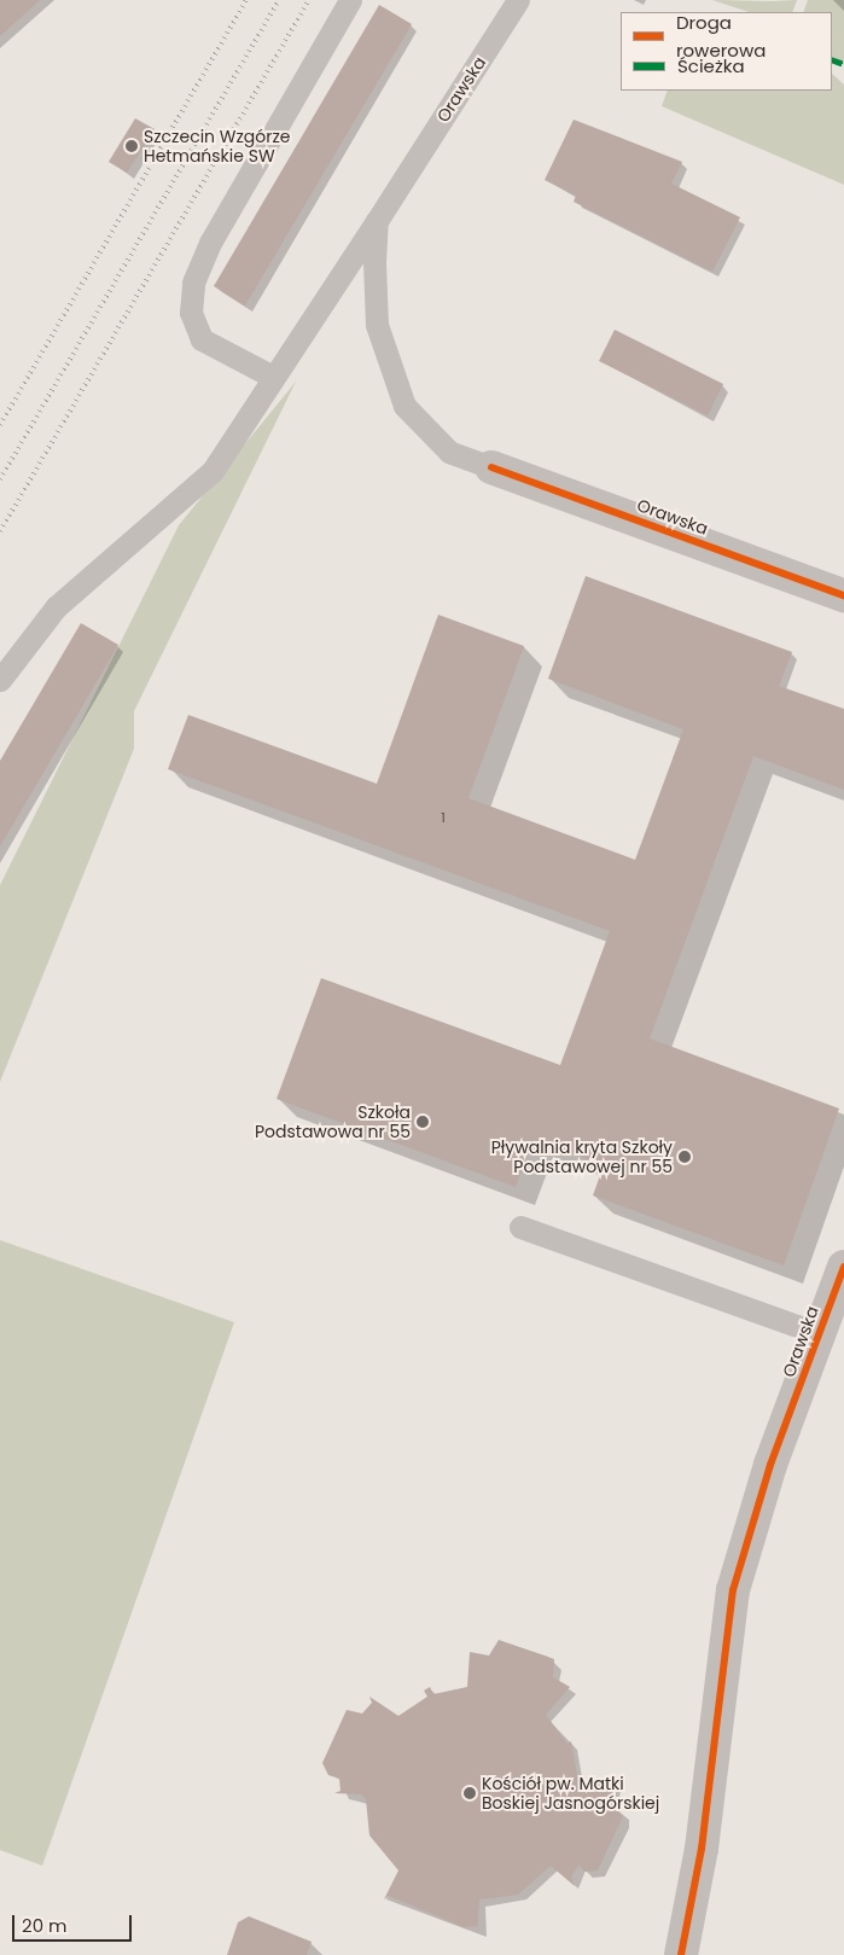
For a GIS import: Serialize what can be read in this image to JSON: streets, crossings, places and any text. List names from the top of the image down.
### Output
{
  "streets": {
    "street": ["Orawska"]
  },
  "places": [
    "Szczecin Wzgórze Hetmańskie SW",
    "Szkoła Podstawowa nr 55",
    "Pływalnia kryta Szkoły Podstawowej nr 55",
    "Kościół pw. Matki Boskiej Jasnogórskiej"
  ],
  "house_numbers": ["1"],
  "legend": ["Droga rowerowa", "Ścieżka"],
  "scale_bar": "20 m"
}
